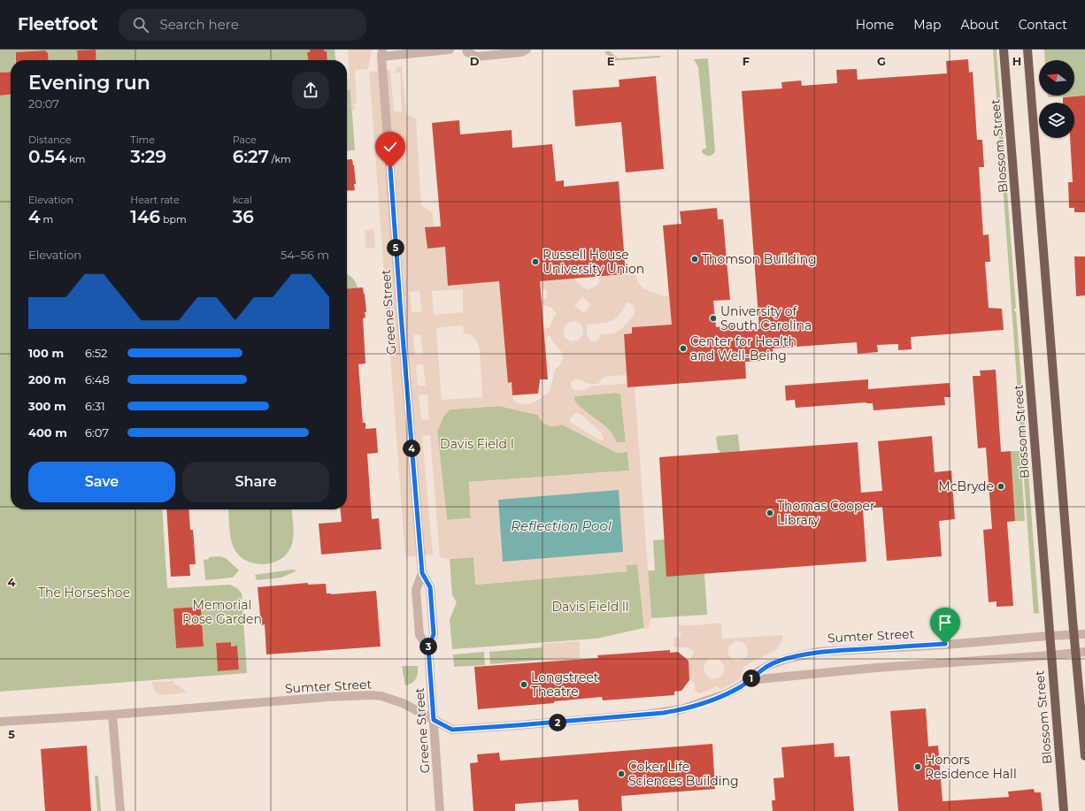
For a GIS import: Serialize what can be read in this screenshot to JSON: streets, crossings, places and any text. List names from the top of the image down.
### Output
{
  "streets": {
    "main road": ["Blossom Street"],
    "street": ["Greene Street", "Sumter Street"]
  },
  "crossings": [
    ["Blossom Street", "Sumter Street"],
    ["Greene Street", "Sumter Street"]
  ],
  "water": ["Reflection Pool"],
  "parks": [
    "Davis Field I",
    "The Horseshoe",
    "Memorial Rose Garden",
    "Davis Field ll"
  ],
  "places": [
    "Thomson Building",
    "Russell House University Union",
    "University of South Carolina",
    "Center for Health and Well-Being",
    "McBryde",
    "Thomas Cooper Library",
    "Longstreet Theatre",
    "Honors Residence Hall",
    "Coker Life Sciences Building"
  ],
  "north": "left",
  "page": {
    "header": "Fleetfoot",
    "search": "Search here",
    "nav": [
      "Home",
      "Map",
      "About",
      "Contact"
    ],
    "heading": ["Evening run", "20:07"],
    "stats": [
      ["Distance", "0.54 km"],
      ["Time", "3:29"],
      ["Pace", "6:27 /km"],
      ["Elevation", "4 m"],
      ["Heart rate", "146 bpm"],
      ["kcal", "36"]
    ],
    "pins": [
      "5",
      "4",
      "3",
      "1",
      "2"
    ],
    "chart": ["Elevation", "54–56 m"],
    "list": [
      {
        "name": "100 m",
        "note": "6:52"
      },
      {
        "name": "200 m",
        "note": "6:48"
      },
      {
        "name": "300 m",
        "note": "6:31"
      },
      {
        "name": "400 m",
        "note": "6:07"
      }
    ],
    "buttons": ["Save", "Share"]
  },
  "grid": {
    "columns": [
      "D",
      "E",
      "F",
      "G",
      "H"
    ],
    "rows": ["4", "5"]
  }
}
